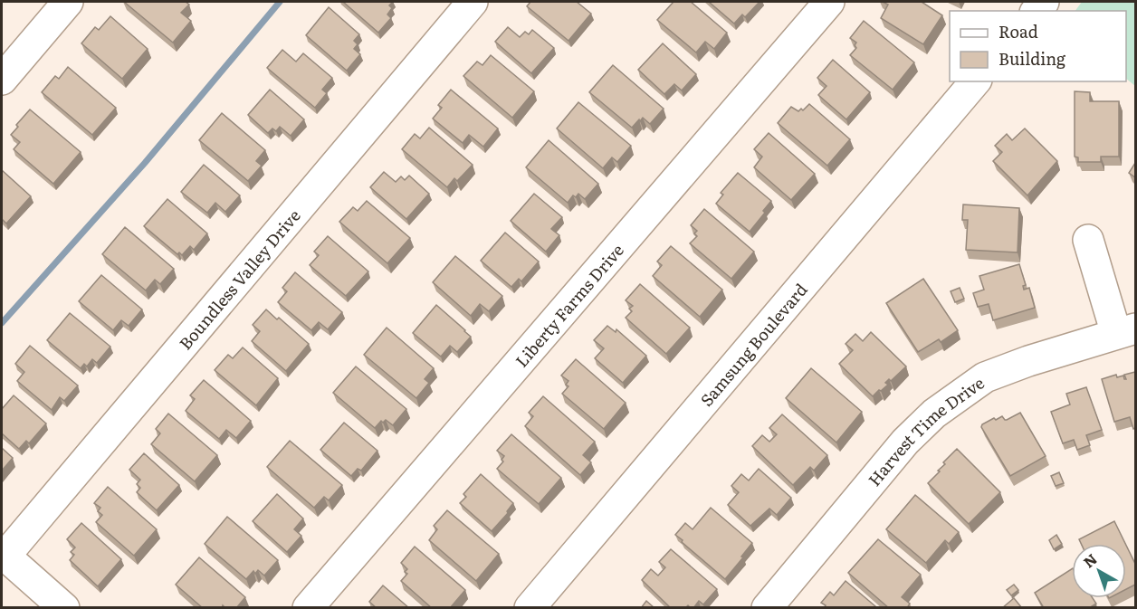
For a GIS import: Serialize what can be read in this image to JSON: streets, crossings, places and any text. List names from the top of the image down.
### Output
{
  "streets": {
    "street": [
      "Boundless Valley Drive",
      "Liberty Farms Drive",
      "Samsung Boulevard",
      "Harvest Time Drive"
    ]
  },
  "legend": ["Road", "Building"],
  "north": "top left"
}
